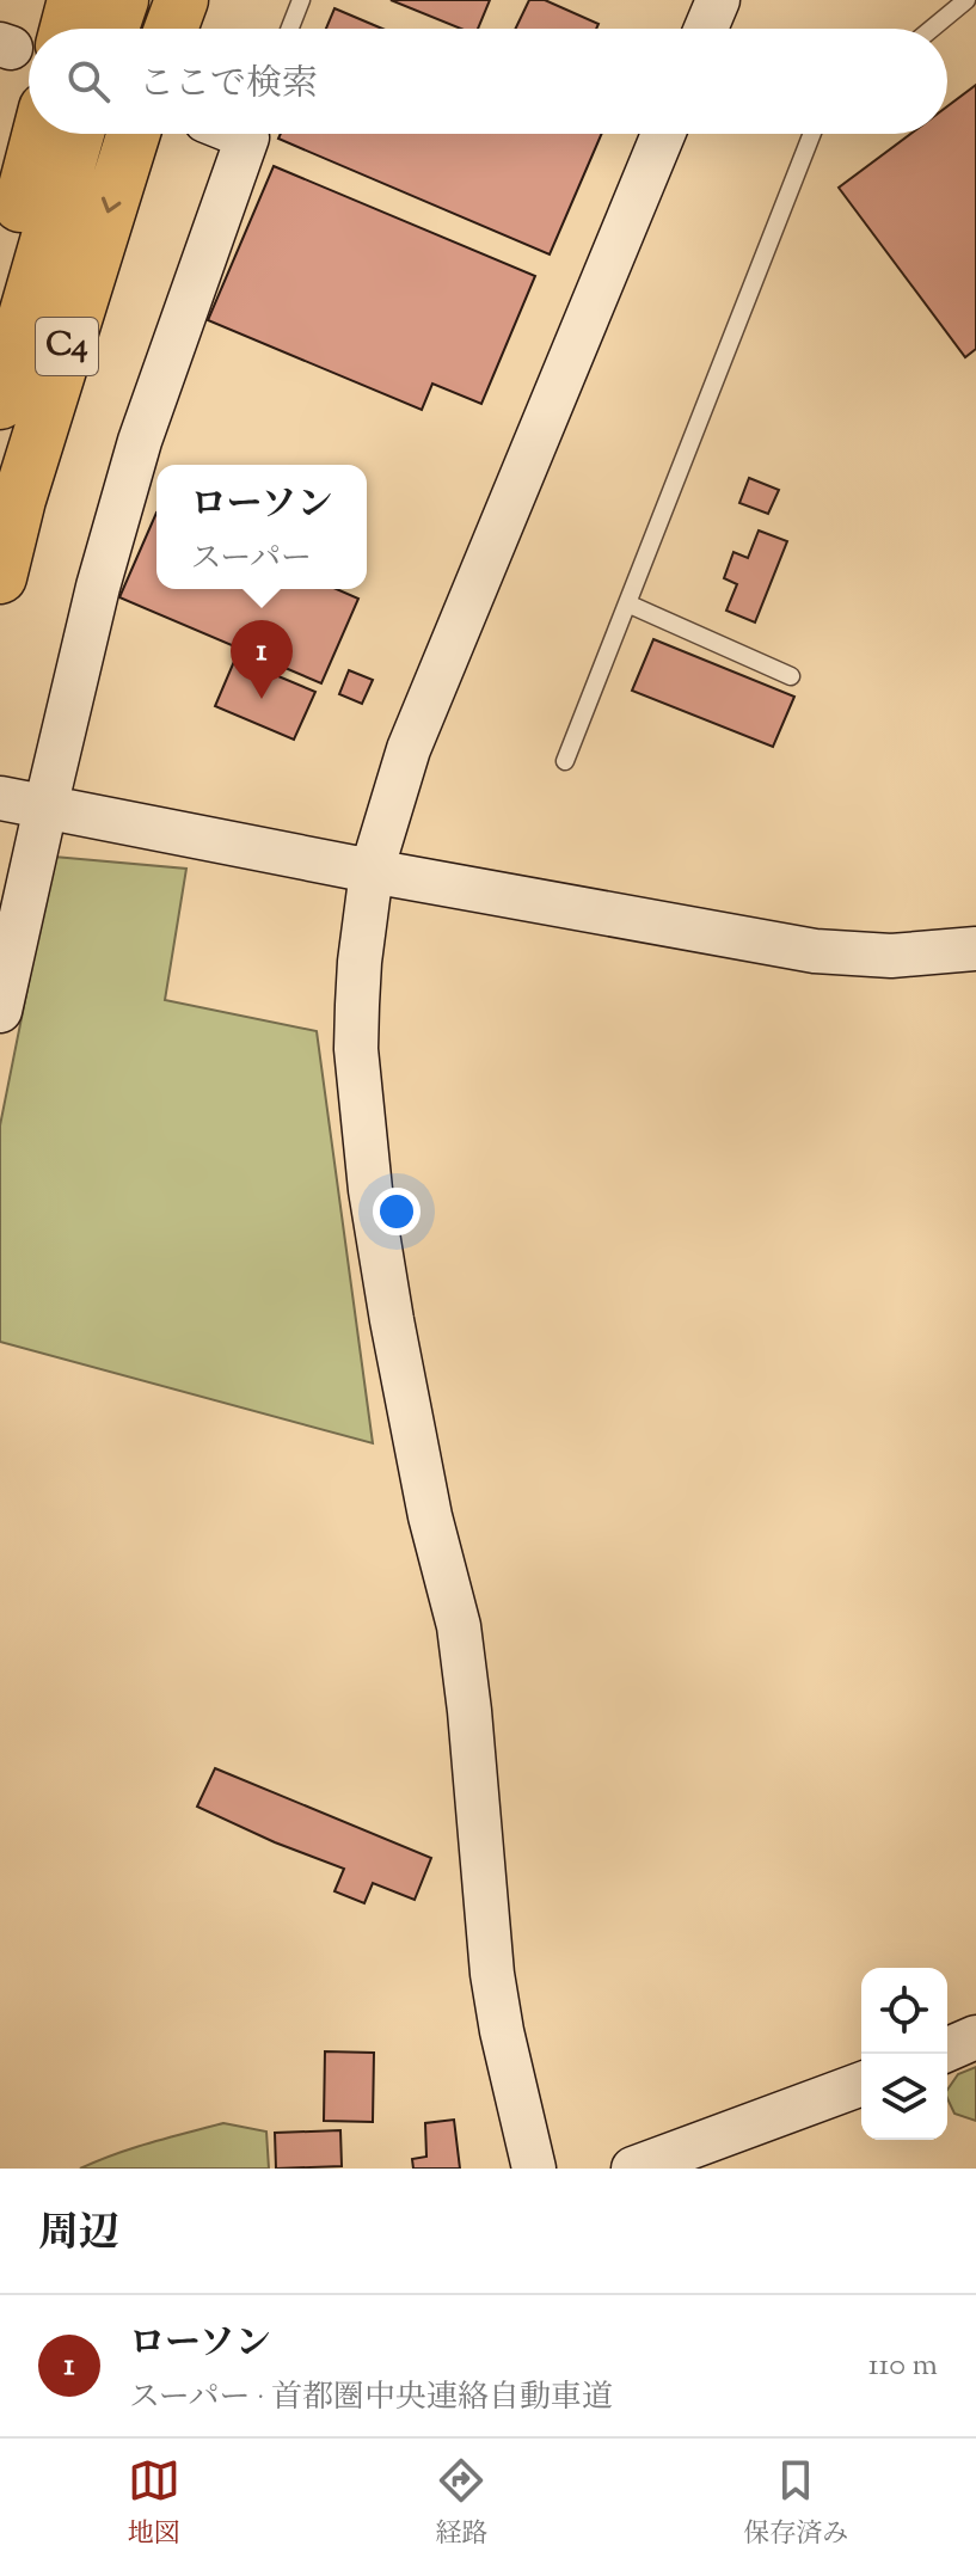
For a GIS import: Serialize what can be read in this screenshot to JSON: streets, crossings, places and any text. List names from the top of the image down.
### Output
{
  "streets": {
    "highway": ["C4"]
  },
  "page": {
    "search": "ここで検索",
    "popup": ["ローソン", "スーパー"],
    "pins": "1",
    "heading": "周辺",
    "list": [
      {
        "mark": "1",
        "name": "ローソン",
        "note": "スーパー · 首都圏中央連絡自動車道",
        "value": "110 m"
      }
    ],
    "nav": ["地図", "経路", "保存済み"]
  }
}
